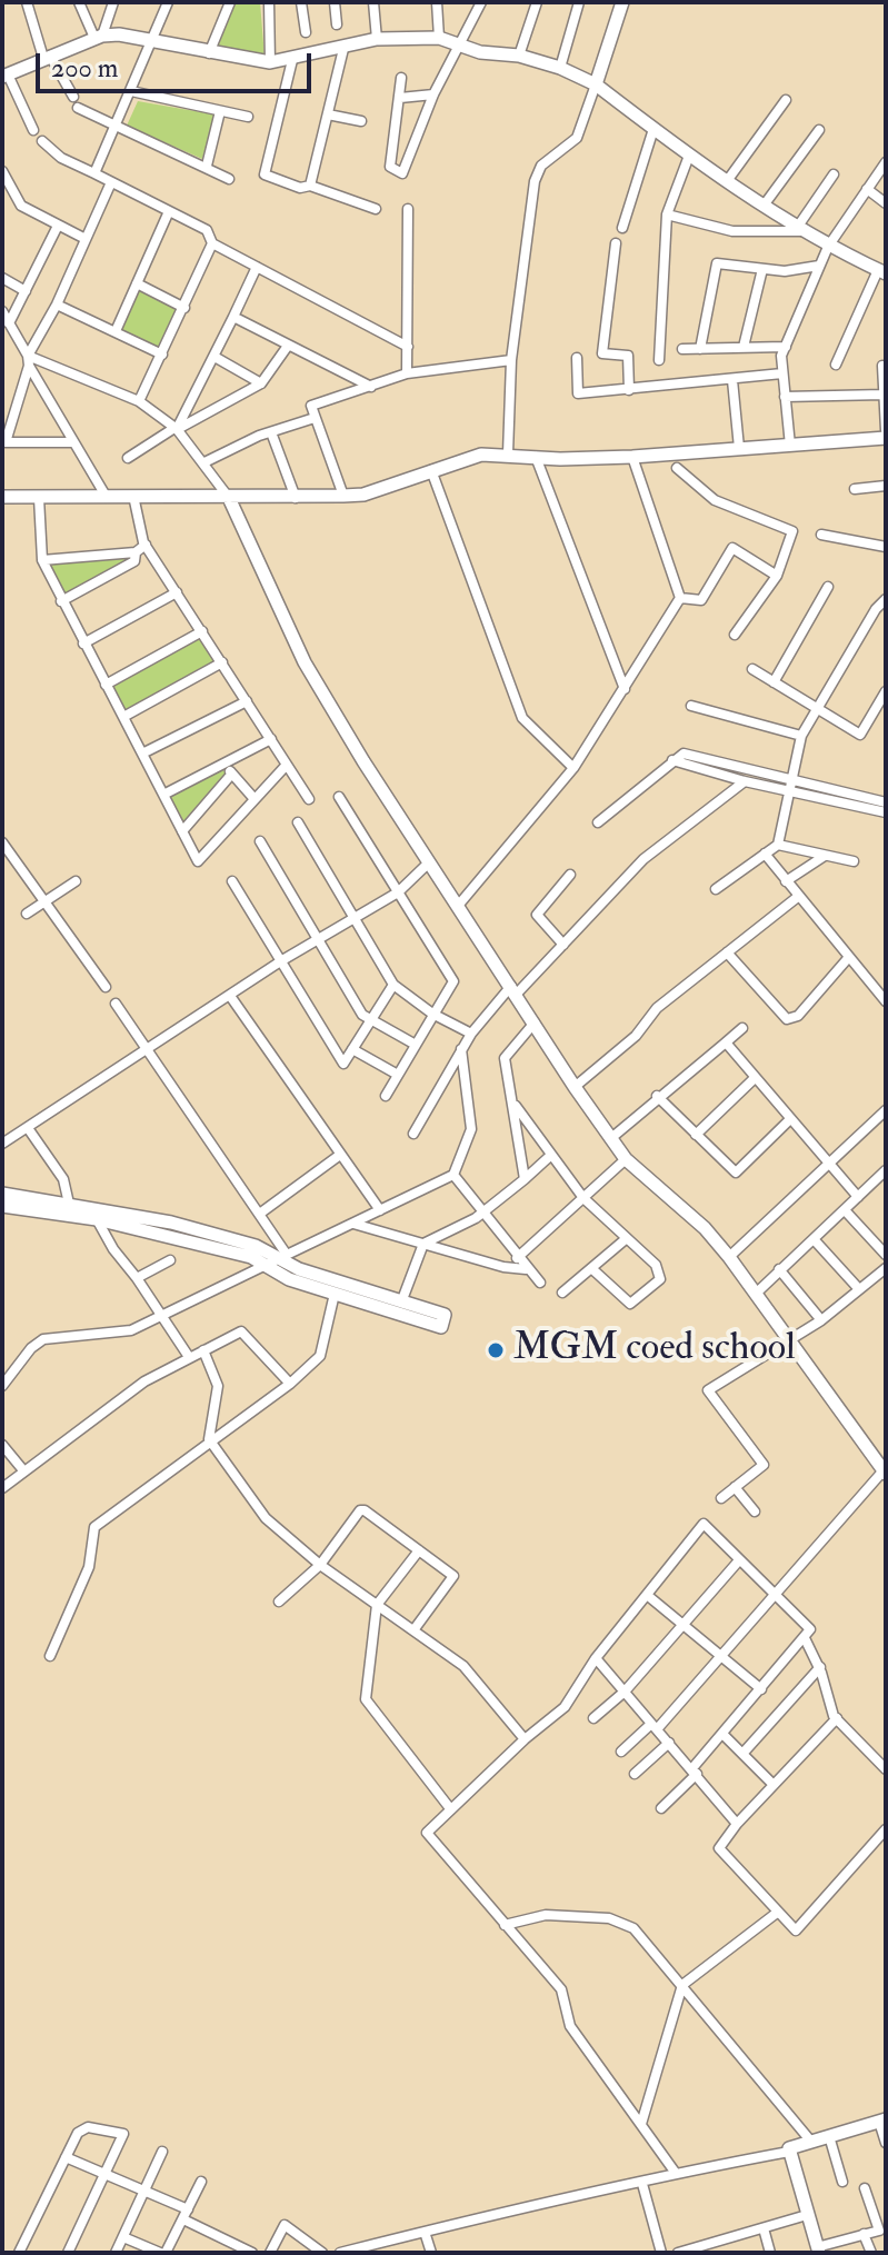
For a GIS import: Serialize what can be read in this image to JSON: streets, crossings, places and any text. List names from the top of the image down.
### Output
{
  "places": ["MGM coed school"],
  "scale_bar": "200 m"
}
